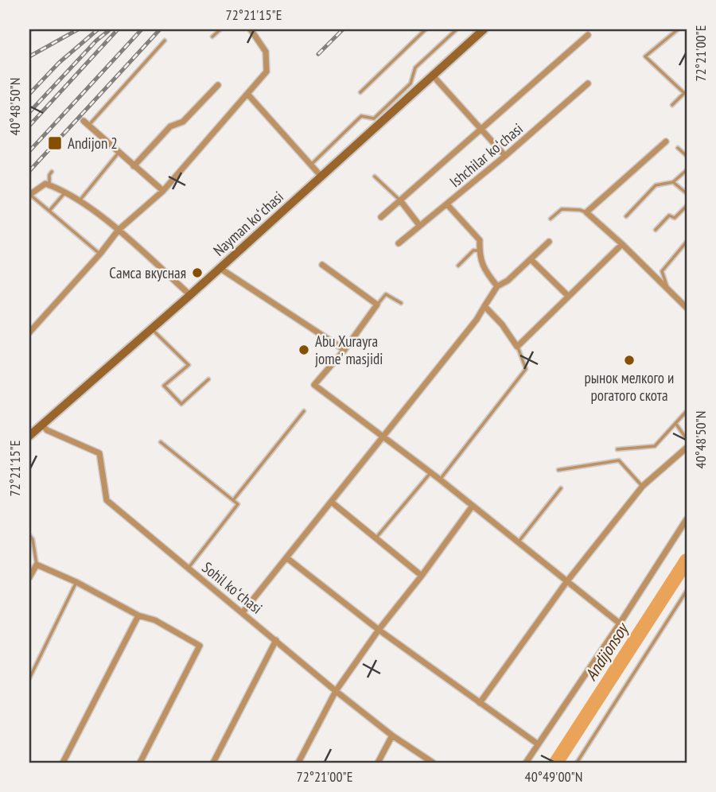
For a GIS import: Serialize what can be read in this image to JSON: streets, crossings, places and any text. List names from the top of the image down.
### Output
{
  "streets": {
    "main road": ["Nayman koʻchasi"],
    "street": ["Ishchilar koʻchasi", "Sohil koʻchasi"]
  },
  "crossings": [
    ["Nayman koʻchasi", "Sohil koʻchasi"]
  ],
  "water": ["Andijonsoy"],
  "places": {
    "transit": ["Andijon 2"],
    "other": ["Самса вкусная", "Abu Xurayra jome' masjidi", "рынок мелкого и рогатого скота"]
  },
  "coordinates": [
    "72°21'15\"E",
    "72°21'00\"E",
    "40°48'50\"N",
    "40°49'00\"N"
  ]
}
